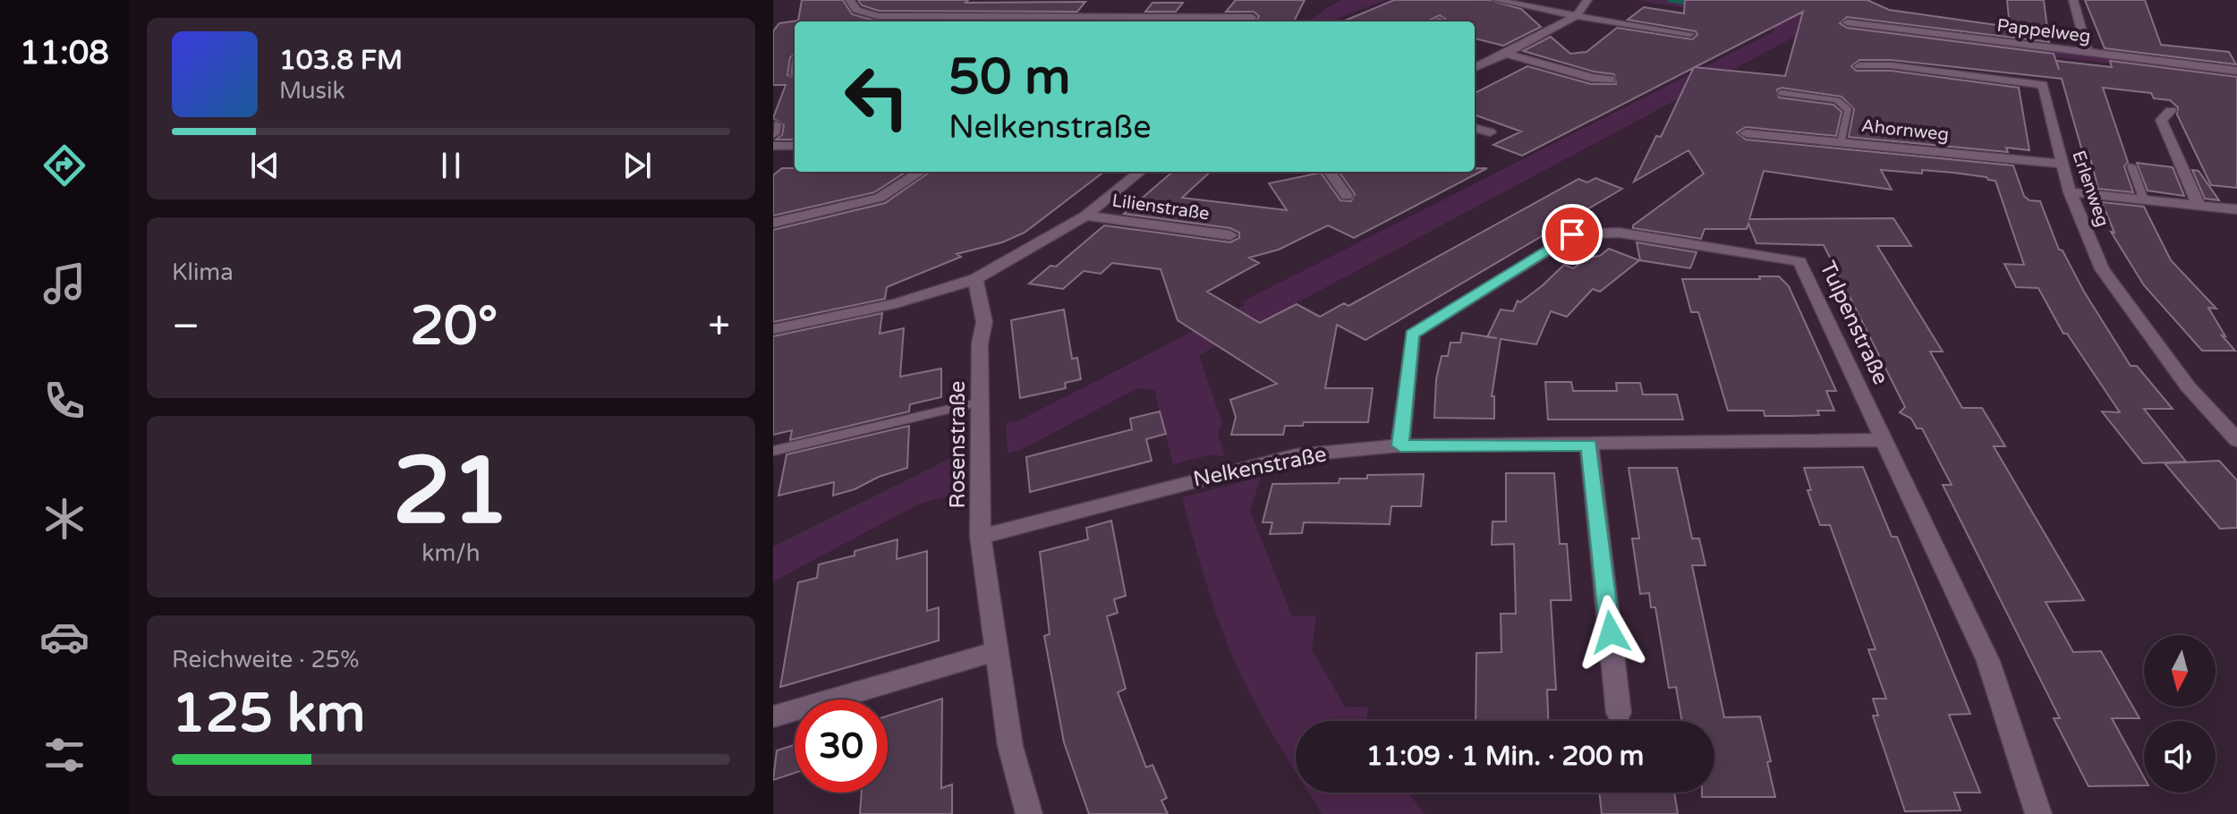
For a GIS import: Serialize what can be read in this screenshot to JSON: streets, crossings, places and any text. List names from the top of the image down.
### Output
{
  "streets": {
    "street": [
      "Pappelweg",
      "Ahornweg",
      "Erlenweg",
      "Lilienstraße",
      "Tulpenstraße",
      "Rosenstraße",
      "Nelkenstraße"
    ]
  },
  "crossings": [
    ["Ahornweg", "Erlenweg"],
    ["Lilienstraße", "Rosenstraße"],
    ["Tulpenstraße", "Nelkenstraße"],
    ["Rosenstraße", "Nelkenstraße"]
  ],
  "north": "bottom",
  "page": {
    "tabs": "11:08",
    "turn": ["50 m", "Nelkenstraße"],
    "song": ["103.8 FM", "Musik"],
    "tile": [
      "Klima",
      ["21", "km/h"],
      ["Reichweite · 25%", "125 km"]
    ],
    "heat": ["−", "20°", "+"],
    "limit": "30",
    "trip": "11:09 · 1 Min. · 200 m"
  }
}
